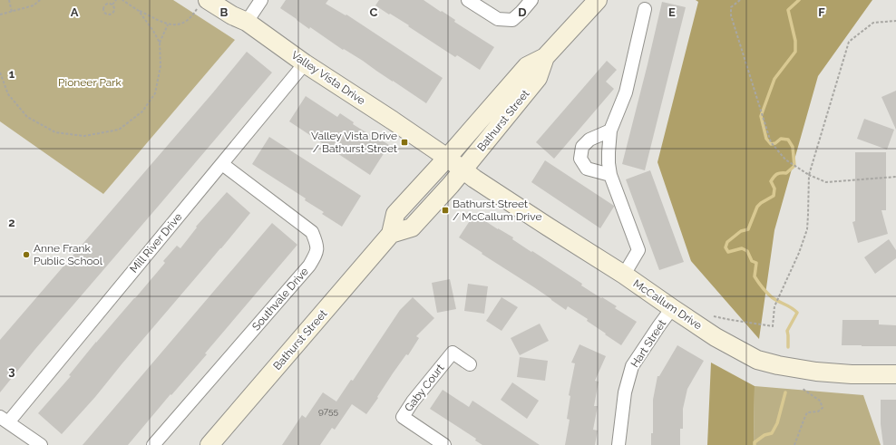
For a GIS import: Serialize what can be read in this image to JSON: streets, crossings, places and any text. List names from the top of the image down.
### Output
{
  "streets": {
    "main road": ["Valley Vista Drive", "Bathurst Street", "McCallum Drive"],
    "street": [
      "Mill River Drive",
      "Southvale Drive",
      "Hart Street",
      "Gaby Court"
    ]
  },
  "crossings": [
    ["Valley Vista Drive", "Bathurst Street"],
    ["Valley Vista Drive", "Mill River Drive"],
    ["Valley Vista Drive", "McCallum Drive"],
    ["Bathurst Street", "McCallum Drive"],
    ["Mill River Drive", "Southvale Drive"],
    ["McCallum Drive", "Hart Street"]
  ],
  "parks": ["Pioneer Park"],
  "places": {
    "transit": ["Valley Vista Drive / Bathurst Street", "Bathurst Street / McCallum Drive"],
    "other": ["Anne Frank Public School"]
  },
  "house_numbers": ["9755"],
  "grid": {
    "columns": [
      "A",
      "B",
      "C",
      "D",
      "E",
      "F"
    ],
    "rows": ["1", "2", "3"]
  }
}
